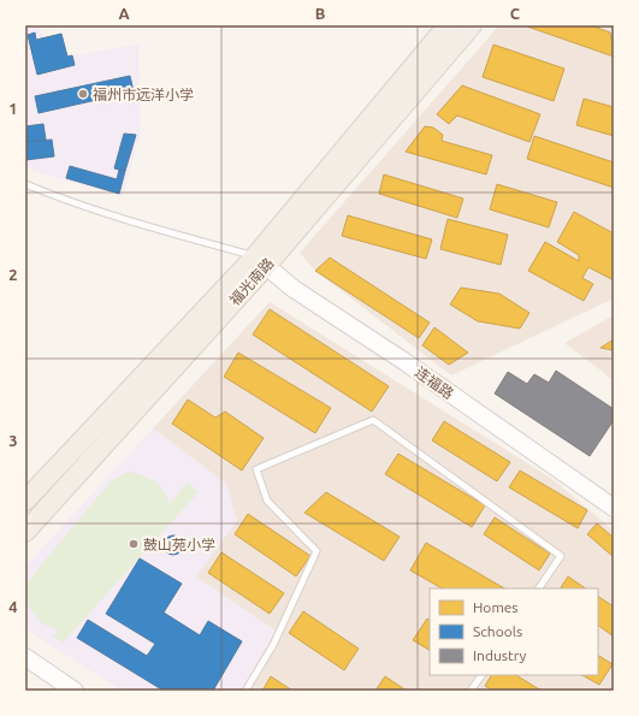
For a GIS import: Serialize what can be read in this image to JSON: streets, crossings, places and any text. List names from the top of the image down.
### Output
{
  "streets": {
    "main road": ["福光南路"],
    "street": ["连福路"]
  },
  "crossings": [
    ["福光南路", "连福路"]
  ],
  "places": ["福州市远洋小学", "鼓山苑小学"],
  "legend": ["Homes", "Schools", "Industry"],
  "grid": {
    "columns": ["A", "B", "C"],
    "rows": [
      "1",
      "2",
      "3",
      "4"
    ]
  }
}
